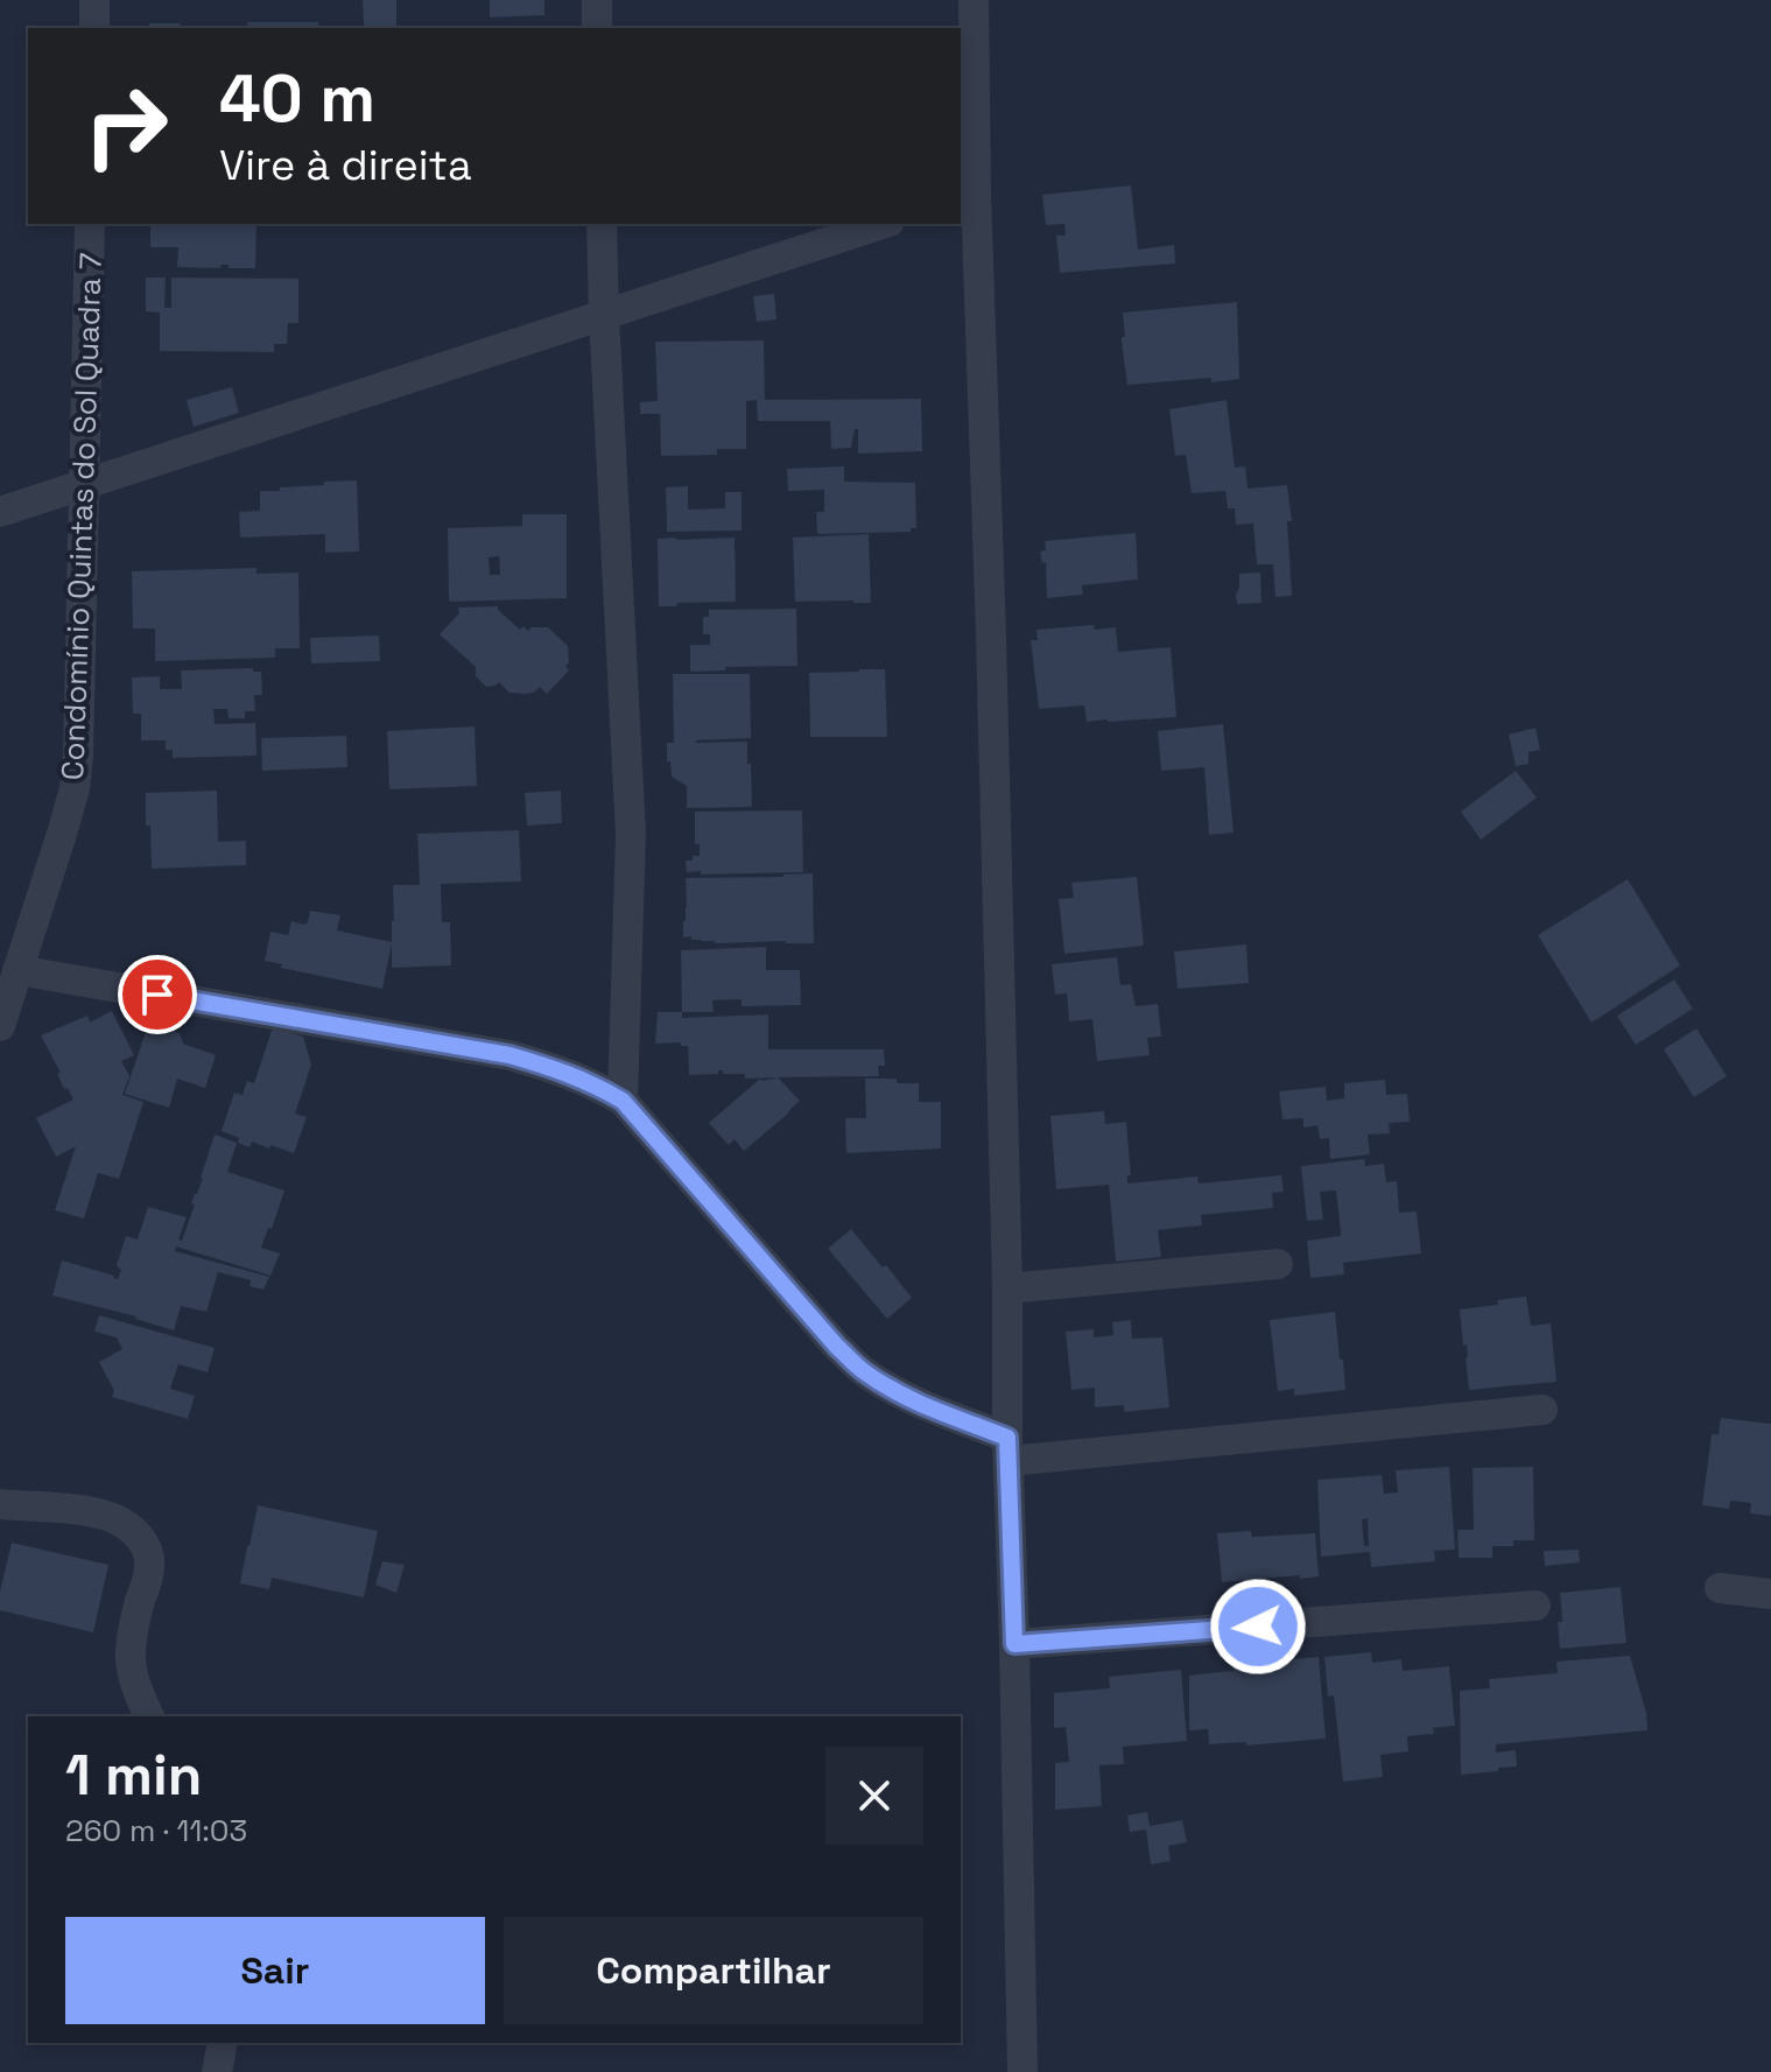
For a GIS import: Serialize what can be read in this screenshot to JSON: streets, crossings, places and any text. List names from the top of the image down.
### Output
{
  "streets": {
    "street": ["Condomínio Quintas do Sol Quadra 7"]
  },
  "page": {
    "turn": ["40 m", "Vire à direita"],
    "heading": ["1 min", "260 m · 11:03"],
    "buttons": ["Sair", "Compartilhar"]
  }
}
